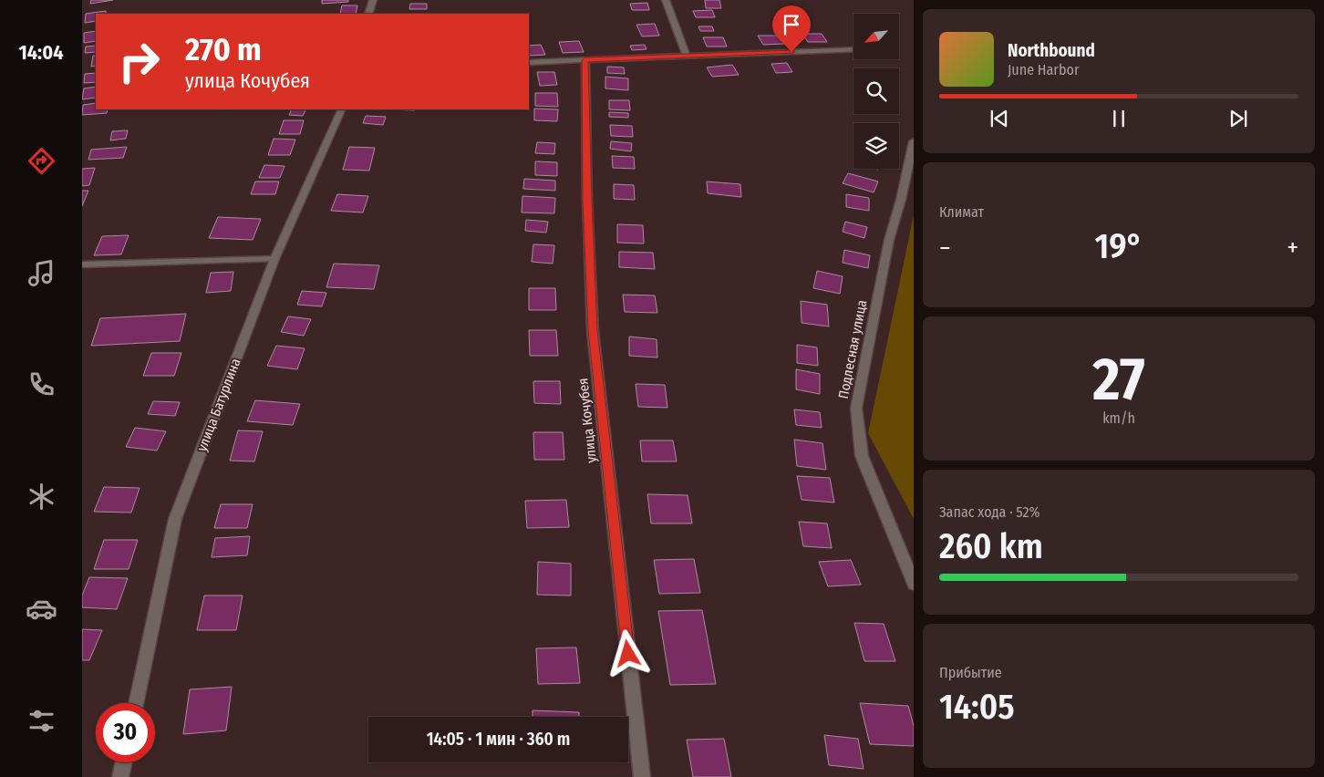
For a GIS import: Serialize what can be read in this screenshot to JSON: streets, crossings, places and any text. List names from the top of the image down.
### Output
{
  "streets": {
    "street": ["Подлесная улица", "улица Батурлина", "улица Кочубея"]
  },
  "north": "bottom left",
  "page": {
    "tabs": "14:04",
    "turn": ["270 m", "улица Кочубея"],
    "song": ["Northbound", "June Harbor"],
    "tile": [
      "Климат",
      ["27", "km/h"],
      ["Запас хода · 52%", "260 km"],
      ["Прибытие", "14:05"]
    ],
    "heat": ["−", "19°", "+"],
    "limit": "30",
    "trip": "14:05 · 1 мин · 360 m"
  }
}
